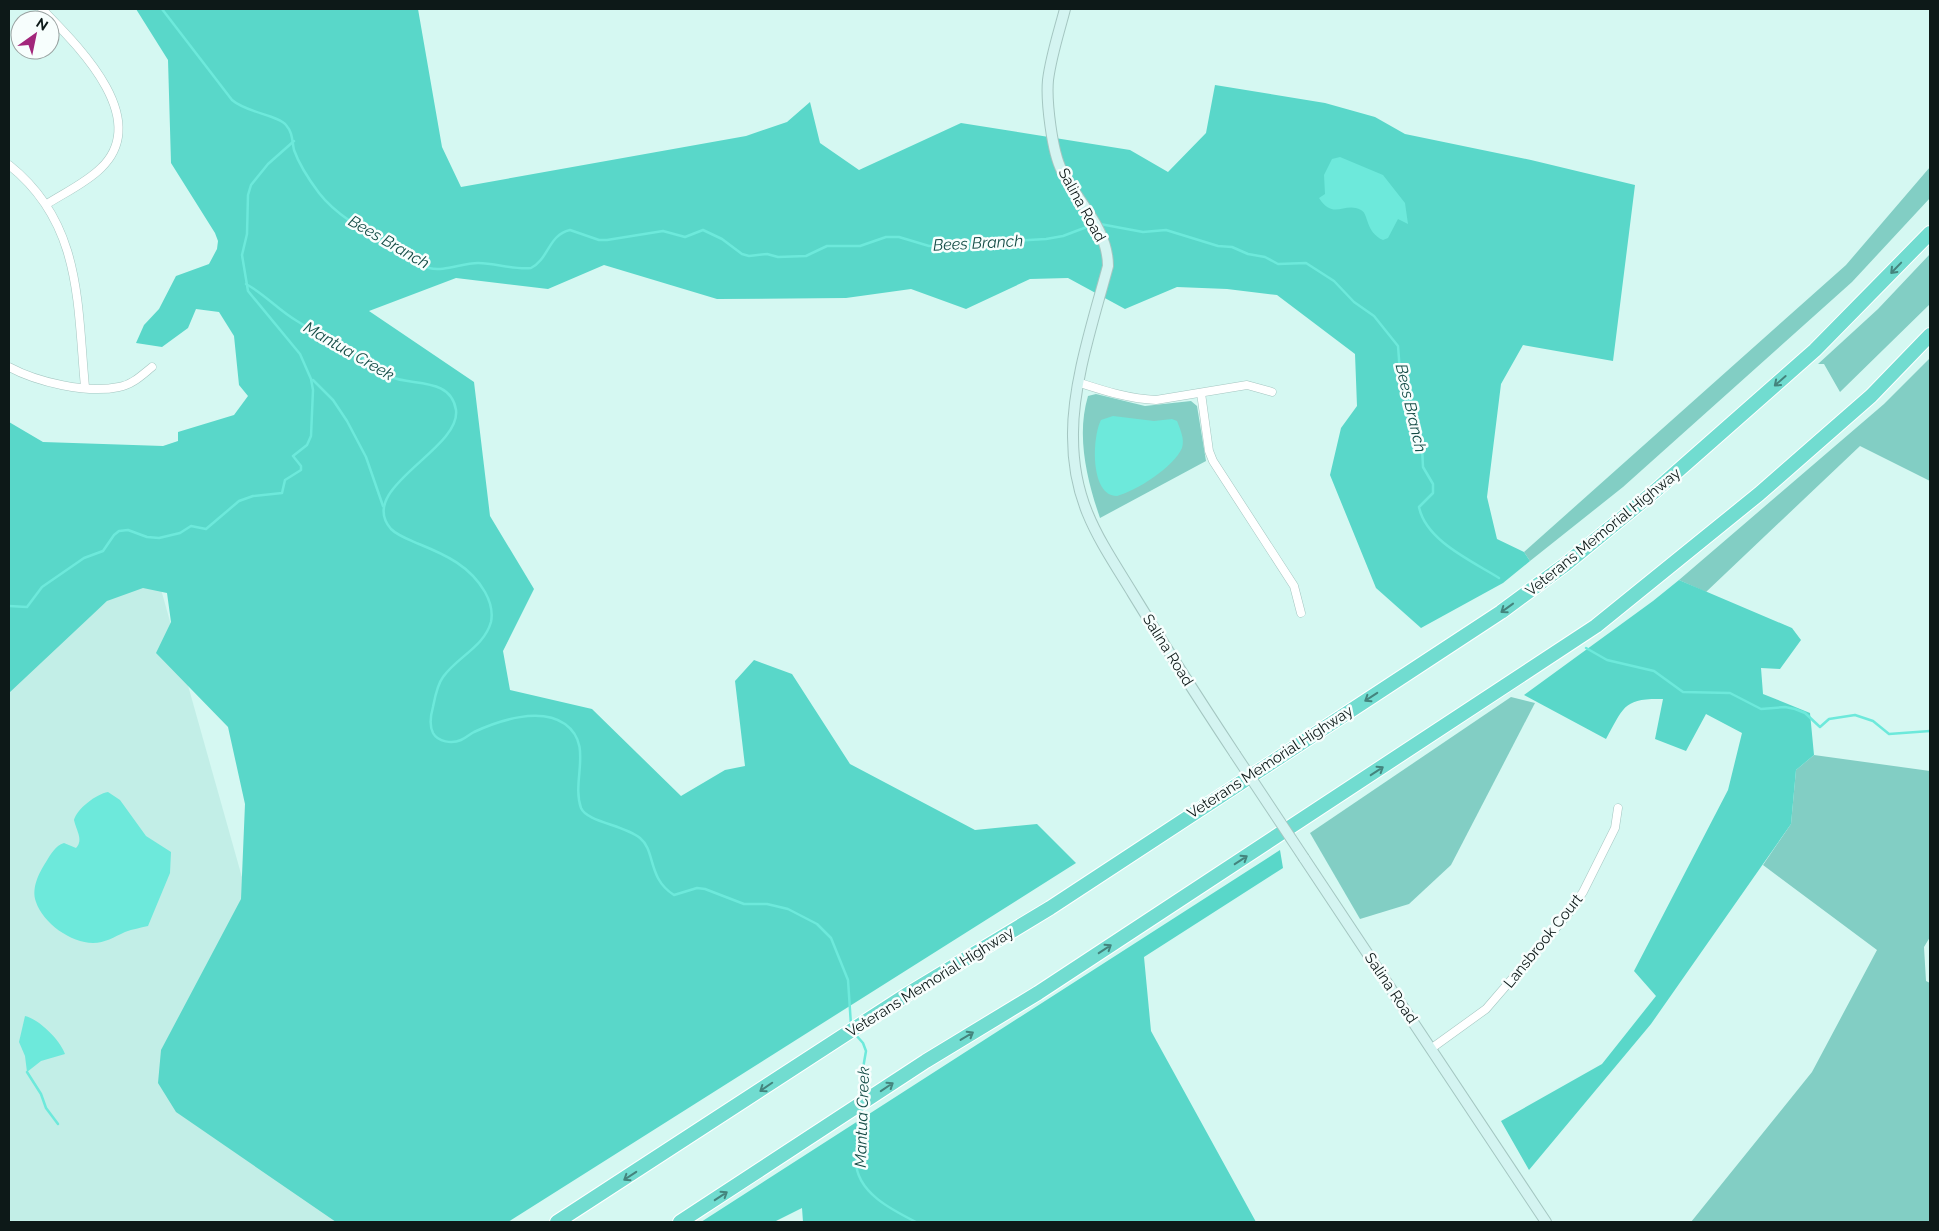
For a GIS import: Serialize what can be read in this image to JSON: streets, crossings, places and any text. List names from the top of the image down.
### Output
{
  "streets": {
    "highway": ["Veterans Memorial Highway"],
    "street": ["Salina Road", "Lansbrook Court"]
  },
  "crossings": [
    ["Salina Road", "Lansbrook Court"]
  ],
  "water": ["Bees Branch", "Mantua Creek"],
  "north": "top right"
}
